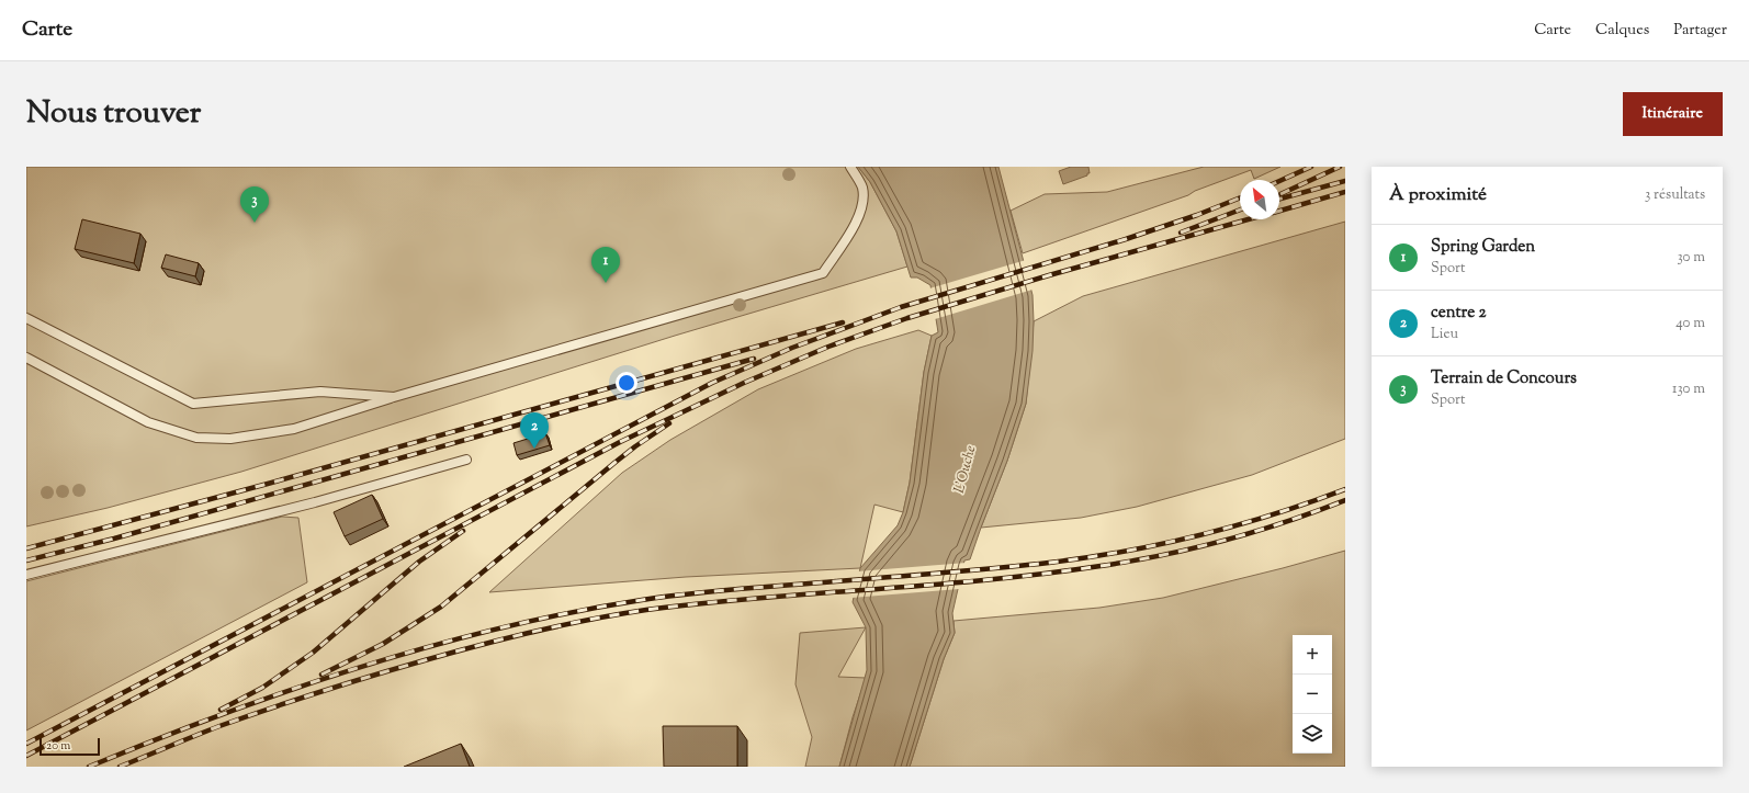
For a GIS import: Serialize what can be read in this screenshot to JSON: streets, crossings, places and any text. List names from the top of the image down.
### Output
{
  "water": ["L'Ouche"],
  "scale_bar": "20 m",
  "north": "top left",
  "page": {
    "header": "Carte",
    "nav": ["Carte", "Calques", "Partager"],
    "title": "Nous trouver",
    "buttons": "Itinéraire",
    "heading": ["À proximité", "3 résultats"],
    "pins": ["3", "1", "2"],
    "list": [
      {
        "mark": "1",
        "name": "Spring Garden",
        "note": "Sport",
        "value": "30 m"
      },
      {
        "mark": "2",
        "name": "centre 2",
        "note": "Lieu",
        "value": "40 m"
      },
      {
        "mark": "3",
        "name": "Terrain de Concours",
        "note": "Sport",
        "value": "130 m"
      }
    ],
    "map_buttons": ["+", "−"],
    "scale": "20 m"
  }
}
